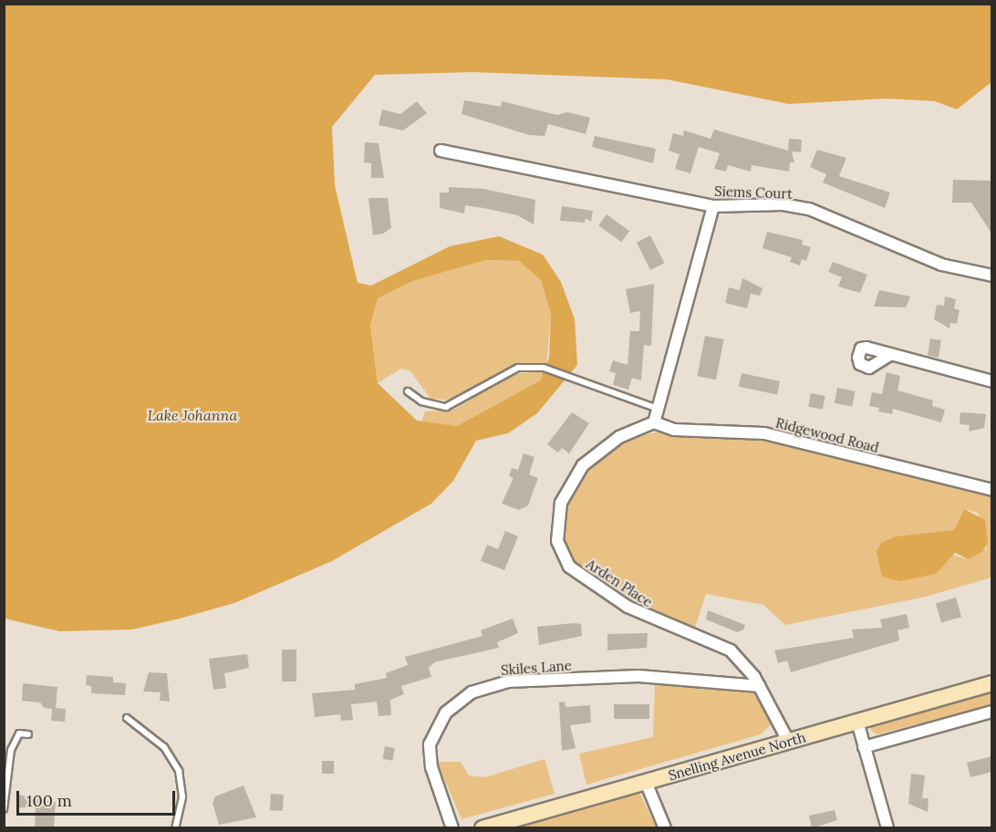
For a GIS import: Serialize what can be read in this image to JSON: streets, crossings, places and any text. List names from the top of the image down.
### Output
{
  "streets": {
    "street": [
      "Siems Court",
      "Ridgewood Road",
      "Arden Place",
      "Skiles Lane",
      "Snelling Avenue North"
    ]
  },
  "crossings": [
    ["Ridgewood Road", "Arden Place"],
    ["Arden Place", "Skiles Lane"],
    ["Arden Place", "Snelling Avenue North"]
  ],
  "water": ["Lake Johanna"],
  "scale_bar": "100 m"
}
